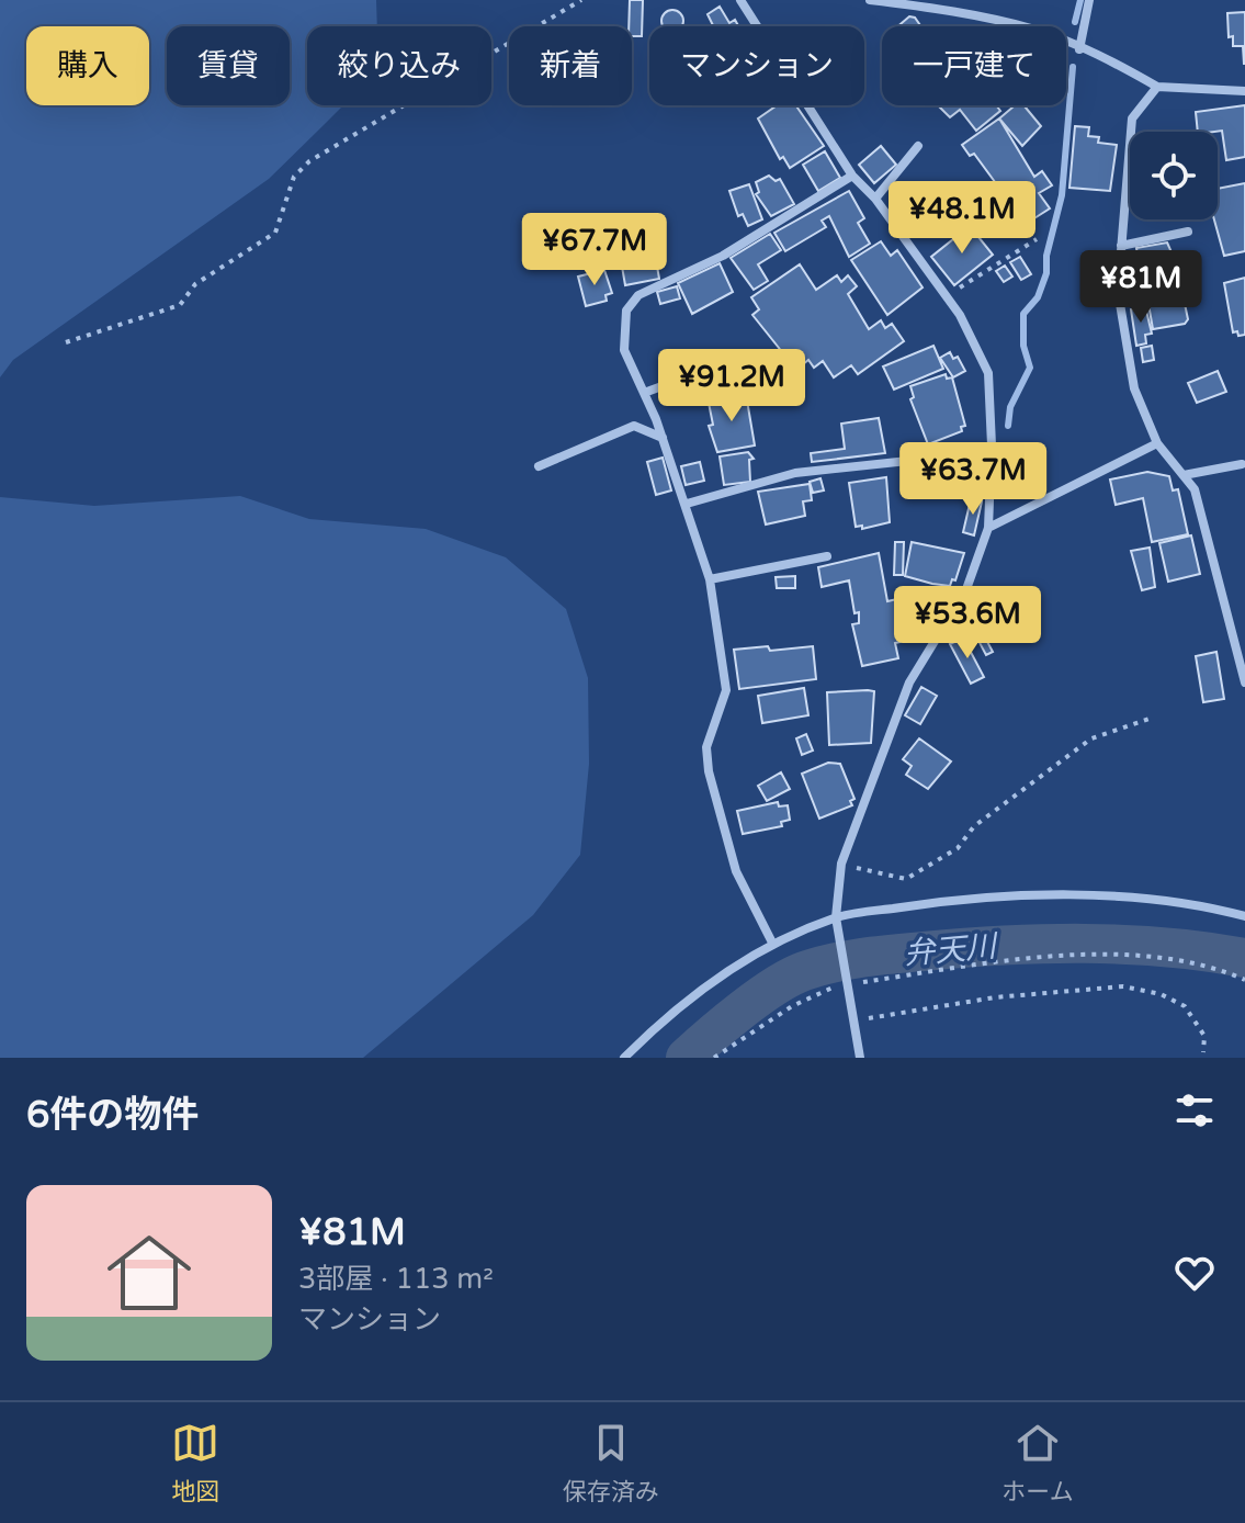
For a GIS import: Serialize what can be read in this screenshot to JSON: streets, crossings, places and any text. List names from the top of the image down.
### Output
{
  "water": ["弁天川"],
  "page": {
    "chip": [
      "購入",
      "賃貸",
      "絞り込み",
      "新着",
      "マンション",
      "一戸建て"
    ],
    "price": [
      "¥48.1M",
      "¥67.7M",
      "¥81M",
      "¥91.2M",
      "¥63.7M",
      "¥53.6M"
    ],
    "heading": "6件の物件",
    "list": [
      {
        "name": "¥81M",
        "note": "3部屋 · 113 m² · マンション"
      }
    ],
    "tabs": ["地図", "保存済み", "ホーム"]
  }
}
